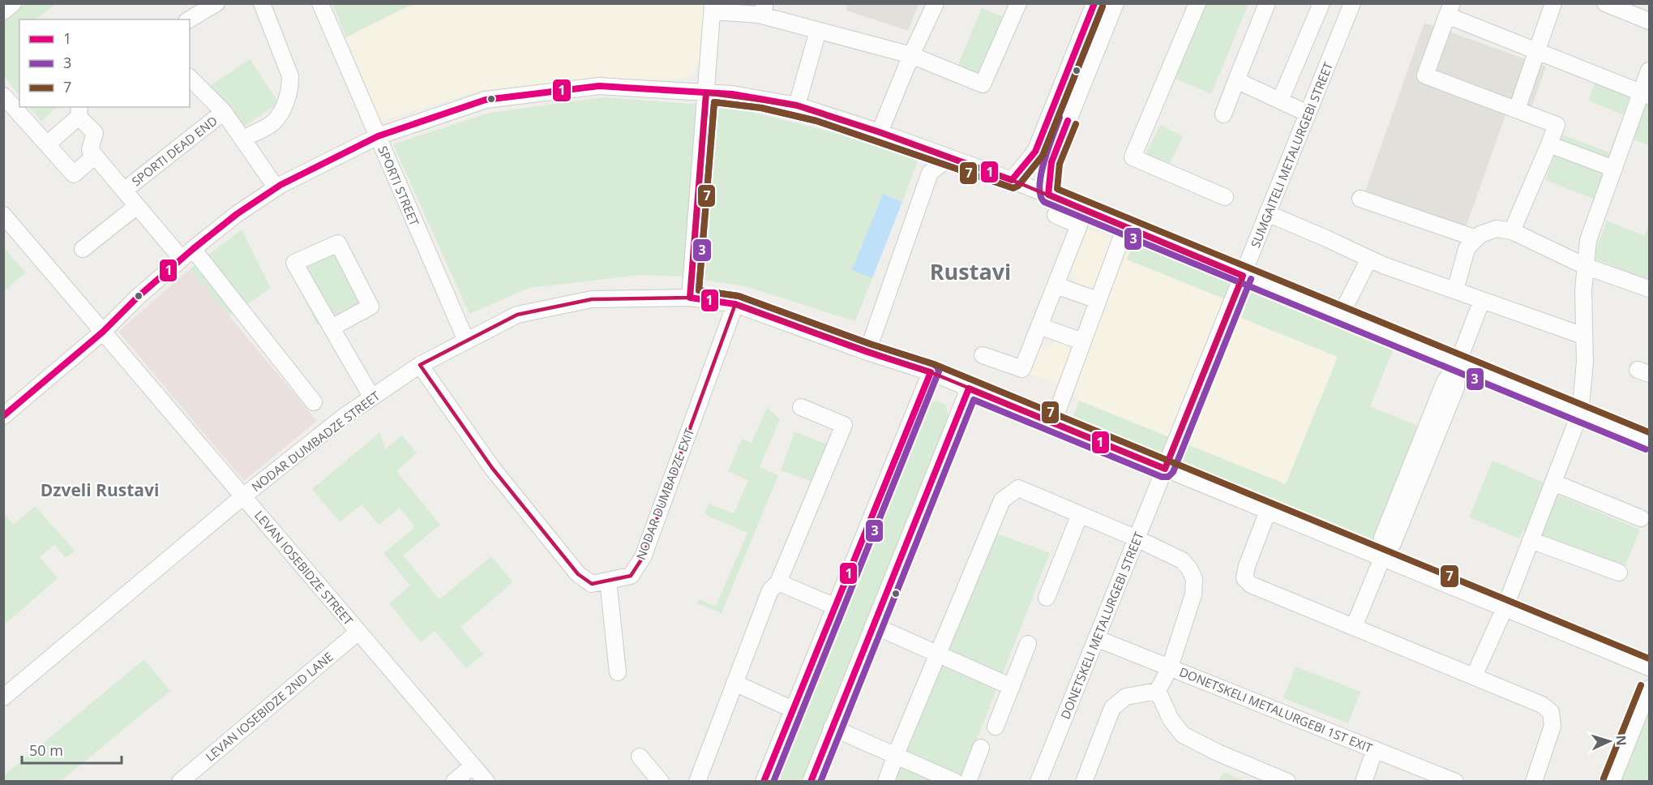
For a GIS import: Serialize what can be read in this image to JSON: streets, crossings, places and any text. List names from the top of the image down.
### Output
{
  "streets": {
    "street": [
      "SPORTI DEAD END",
      "SUMGAITELI METALURGEBI STREET",
      "SPORTI STREET",
      "NODAR DUMBADZE STREET",
      "NODAR DUMBADZE EXIT",
      "LEVAN IOSEBIDZE STREET",
      "DONETSKELI METALURGEBI STREET",
      "LEVAN IOSEBIDZE 2ND LANE",
      "DONETSKELI METALURGEBI 1ST EXIT"
    ]
  },
  "crossings": [
    ["SUMGAITELI METALURGEBI STREET", "NODAR DUMBADZE STREET"],
    ["SUMGAITELI METALURGEBI STREET", "DONETSKELI METALURGEBI STREET"],
    ["SPORTI STREET", "NODAR DUMBADZE STREET"],
    ["NODAR DUMBADZE STREET", "NODAR DUMBADZE EXIT"],
    ["NODAR DUMBADZE STREET", "LEVAN IOSEBIDZE STREET"],
    ["NODAR DUMBADZE STREET", "DONETSKELI METALURGEBI STREET"],
    ["LEVAN IOSEBIDZE STREET", "LEVAN IOSEBIDZE 2ND LANE"],
    ["DONETSKELI METALURGEBI STREET", "DONETSKELI METALURGEBI 1ST EXIT"]
  ],
  "districts": ["Rustavi", "Dzveli Rustavi"],
  "lines": ["transit line 1", "transit line 3", "transit line 7"],
  "legend": ["1", "3", "7"],
  "scale_bar": "50 m",
  "north": "right"
}
